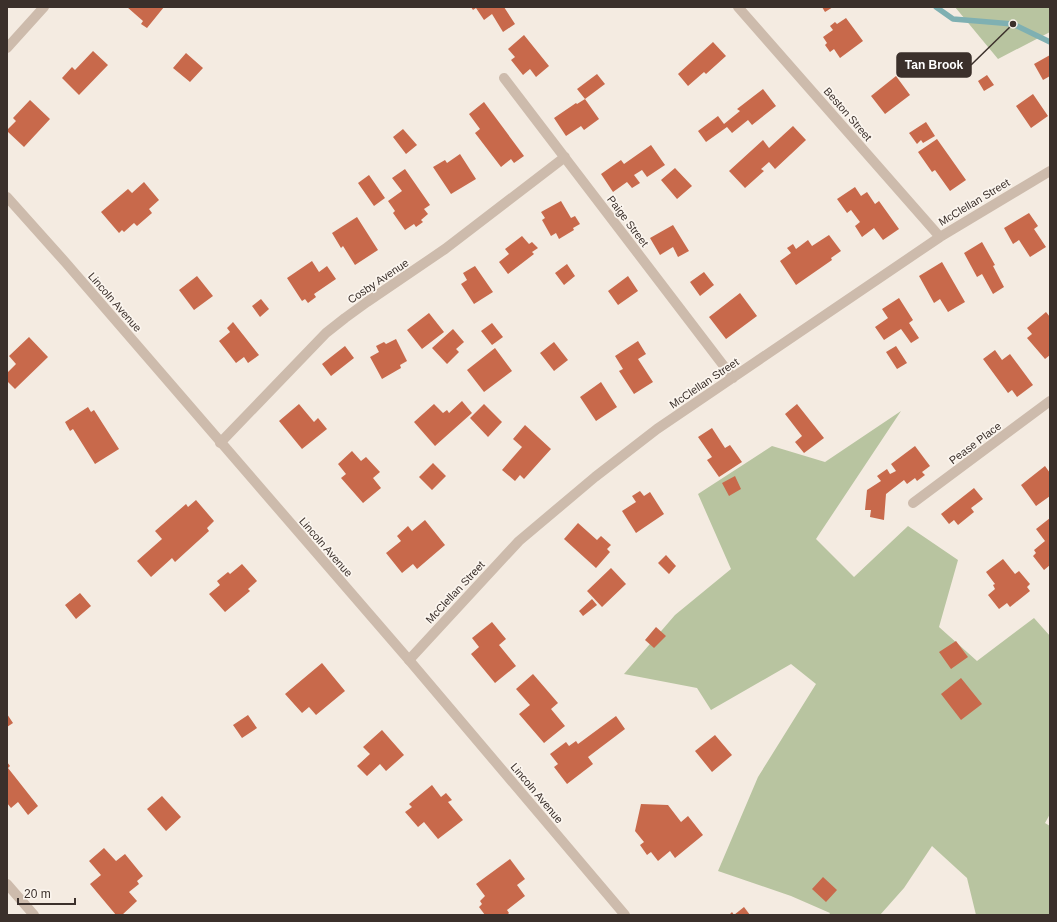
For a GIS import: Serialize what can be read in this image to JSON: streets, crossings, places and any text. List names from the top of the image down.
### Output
{
  "streets": {
    "street": [
      "Beston Street",
      "McClellan Street",
      "Paige Street",
      "Cosby Avenue",
      "Lincoln Avenue",
      "Pease Place"
    ]
  },
  "crossings": [
    ["Beston Street", "McClellan Street"],
    ["McClellan Street", "Paige Street"],
    ["McClellan Street", "Lincoln Avenue"],
    ["Paige Street", "Cosby Avenue"],
    ["Cosby Avenue", "Lincoln Avenue"]
  ],
  "places": ["Tan Brook"],
  "scale_bar": "20 m"
}
